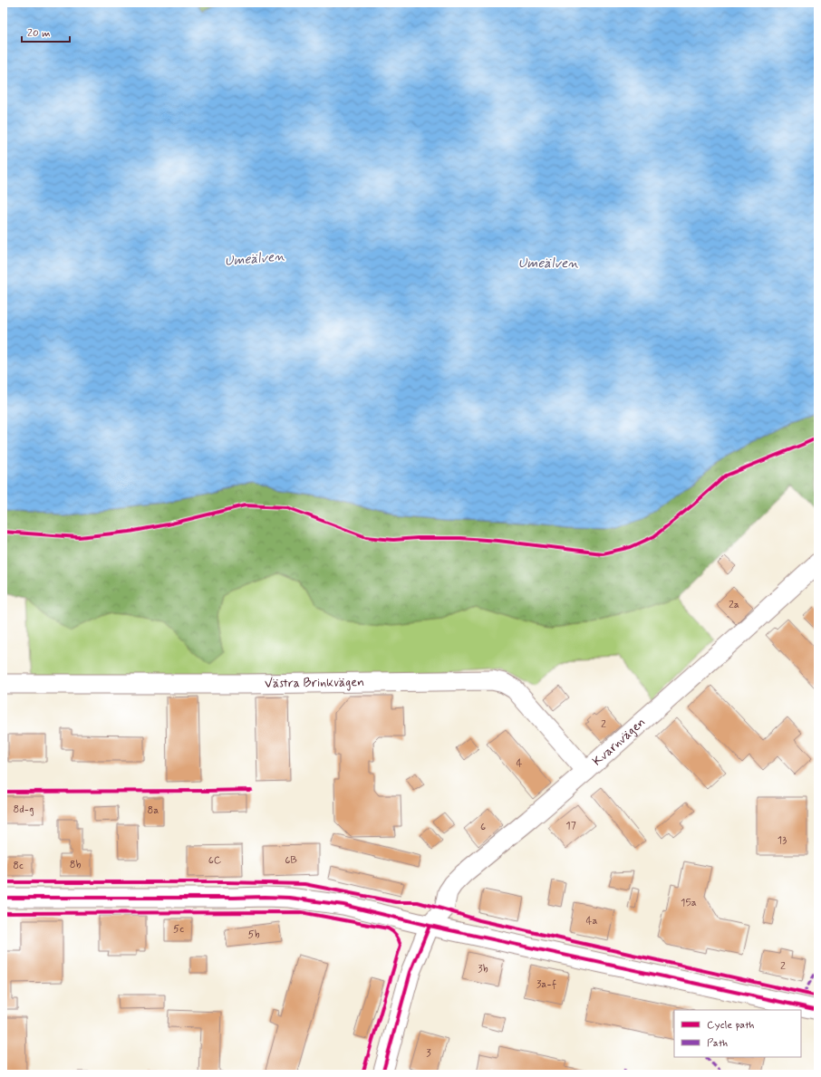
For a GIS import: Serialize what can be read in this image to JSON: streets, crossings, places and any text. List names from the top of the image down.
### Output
{
  "streets": {
    "street": ["Västra Brinkvägen", "Kvarnvägen"]
  },
  "crossings": [
    ["Västra Brinkvägen", "Kvarnvägen"]
  ],
  "water": ["Umeälven"],
  "house_numbers": [
    "2a",
    "2",
    "4",
    "8d-g",
    "8a",
    "17",
    "6",
    "13",
    "6C",
    "6B",
    "8b",
    "8c",
    "15a",
    "4a",
    "5c",
    "5b",
    "2",
    "3b",
    "3a-f",
    "3"
  ],
  "legend": ["Cycle path", "Path"],
  "scale_bar": "20 m"
}
